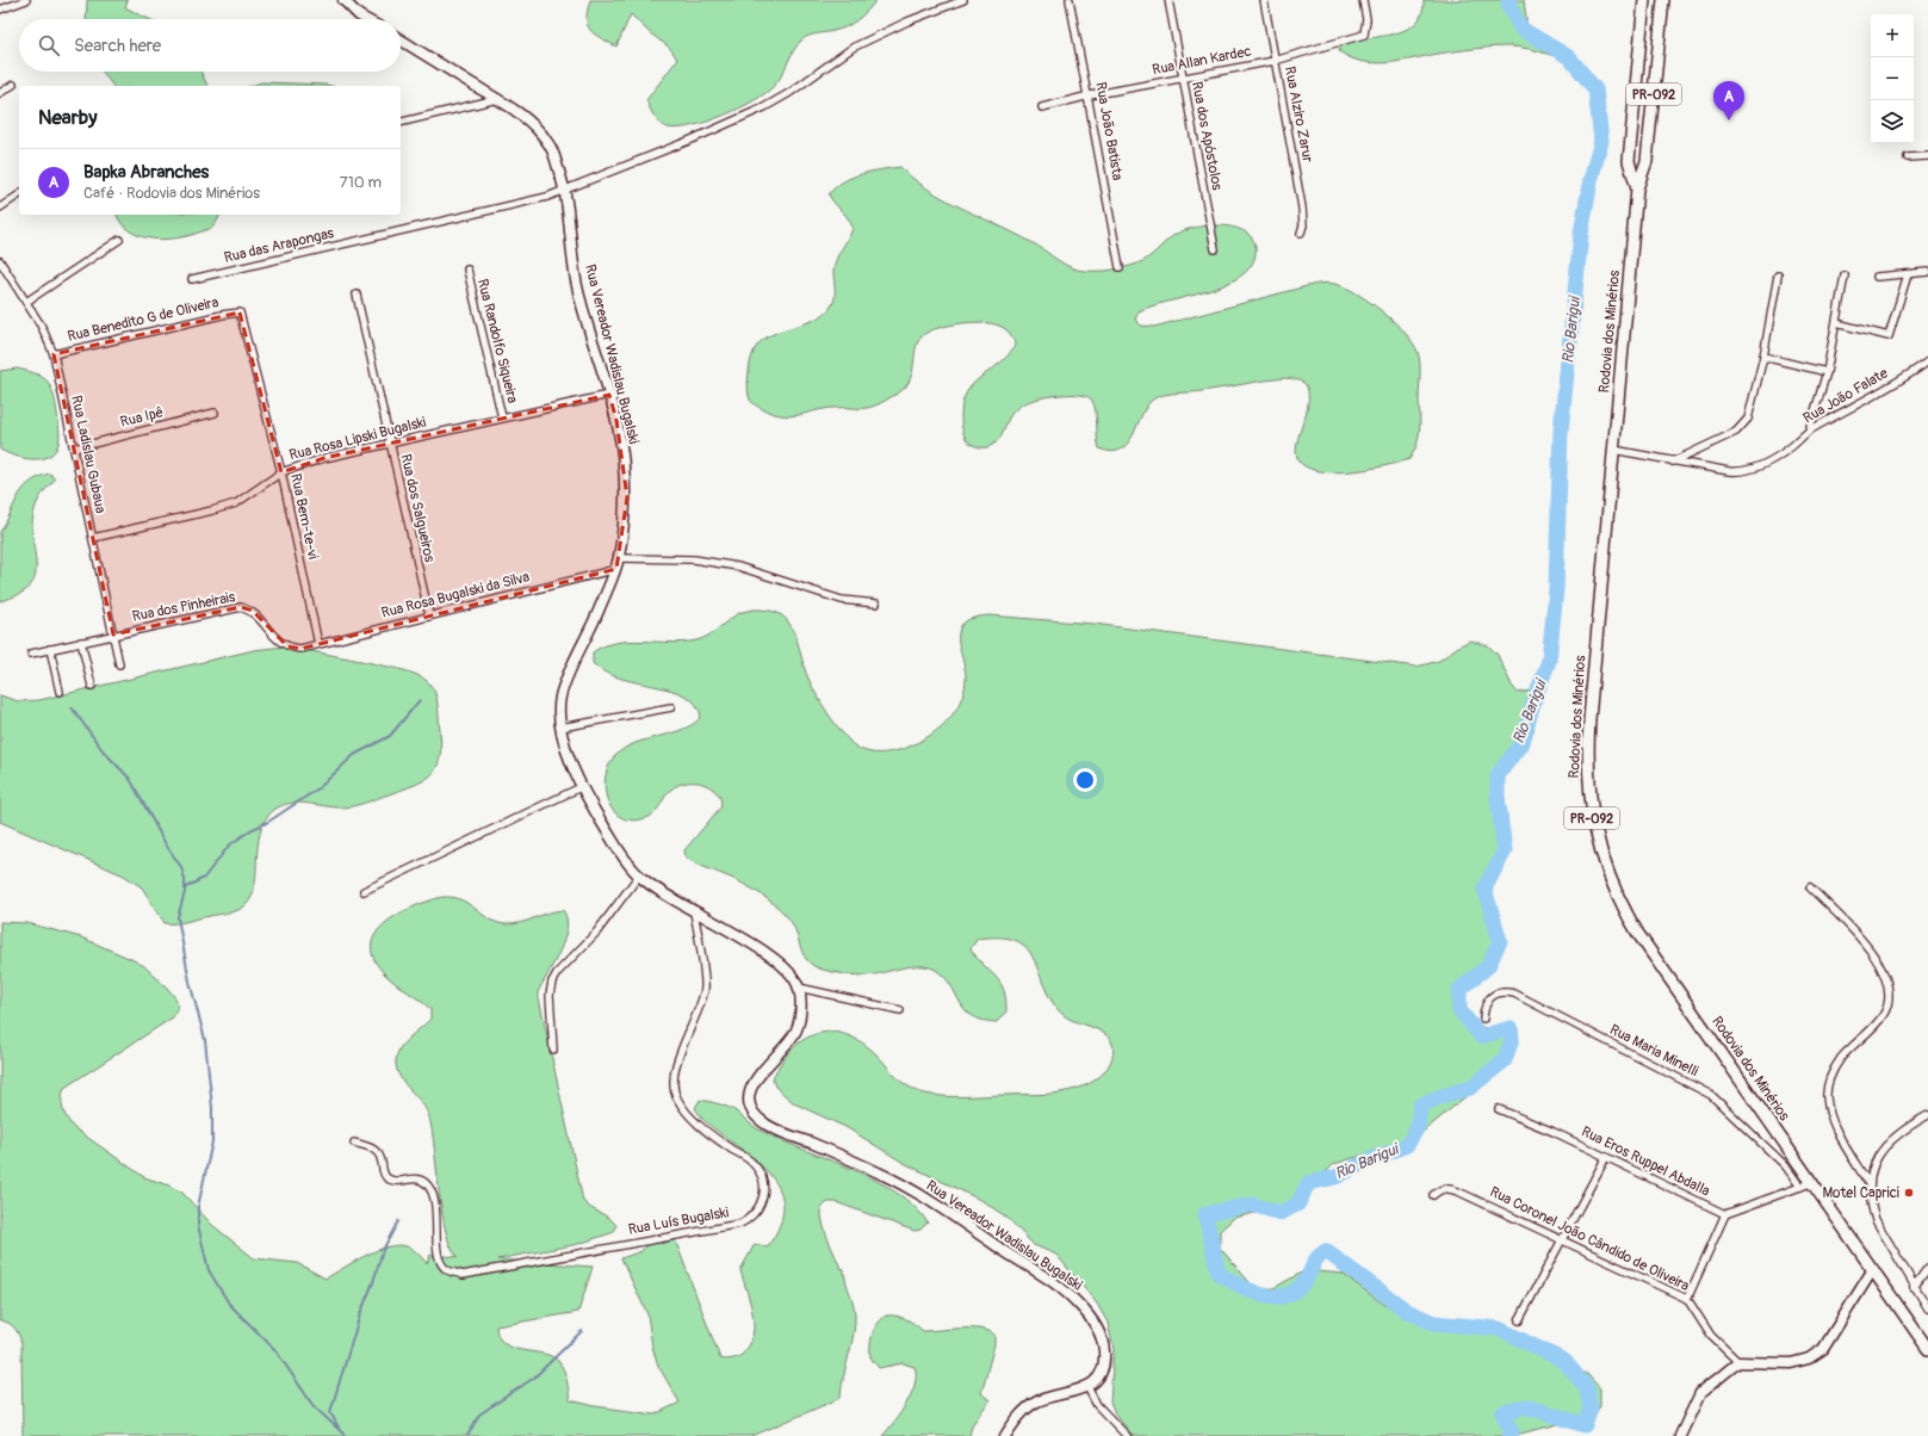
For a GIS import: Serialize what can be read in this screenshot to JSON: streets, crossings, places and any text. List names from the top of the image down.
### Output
{
  "streets": {
    "main road": ["PR-092", "Rodovia dos Minérios", "Rua Vereador Wadislau Bugalski"],
    "street": [
      "Rua Allan Kardec",
      "Rua Alziro Zarur",
      "Rua João Batista",
      "Rua dos Apóstolos",
      "Rua das Arapongas",
      "Rua Benedito G de Oliveira",
      "Rua Randolfo Siqueira",
      "Rua João Falate",
      "Rua Ipê",
      "Rua Rosa Lipski Bugalski",
      "Rua Ladislau Gubaua",
      "Rua dos Salgueiros",
      "Rua Bem-te-vi",
      "Rua Rosa Bugalski da Silva",
      "Rua dos Pinheirais",
      "Rua Maria Minelli",
      "Rua Eros Ruppel Abdalla",
      "Rua Luís Bugalski",
      "Rua Coronel João Cândido de Oliveira"
    ]
  },
  "crossings": [
    ["Rua Allan Kardec", "Rua Alziro Zarur"],
    ["Rua Allan Kardec", "Rua João Batista"],
    ["Rua Allan Kardec", "Rua dos Apóstolos"],
    ["Rua das Arapongas", "Rua Vereador Wadislau Bugalski"],
    ["Rua Benedito G de Oliveira", "Rua Ladislau Gubaua"],
    ["Rua Benedito G de Oliveira", "Rua Bem-te-vi"],
    ["Rodovia dos Minérios", "Rua João Falate"],
    ["Rua Randolfo Siqueira", "Rua Rosa Lipski Bugalski"],
    ["Rua Vereador Wadislau Bugalski", "Rua Rosa Lipski Bugalski"],
    ["Rua Vereador Wadislau Bugalski", "Rua Rosa Bugalski da Silva"],
    ["Rua Vereador Wadislau Bugalski", "Rua Luís Bugalski"],
    ["Rua Ipê", "Rua Ladislau Gubaua"],
    ["Rua Rosa Lipski Bugalski", "Rua Ladislau Gubaua"],
    ["Rua Rosa Lipski Bugalski", "Rua dos Salgueiros"],
    ["Rua Rosa Lipski Bugalski", "Rua Bem-te-vi"],
    ["Rua Ladislau Gubaua", "Rua dos Pinheirais"],
    ["Rua dos Salgueiros", "Rua Rosa Bugalski da Silva"],
    ["Rua Bem-te-vi", "Rua Rosa Bugalski da Silva"],
    ["Rua Rosa Bugalski da Silva", "Rua dos Pinheirais"]
  ],
  "water": ["Rio Barigui"],
  "places": ["Motel Caprici"],
  "page": {
    "map_buttons": ["+", "−"],
    "search": "Search here",
    "pins": "A",
    "heading": "Nearby",
    "list": [
      {
        "mark": "A",
        "name": "Bapka Abranches",
        "note": "Café · Rodovia dos Minérios",
        "value": "710 m"
      }
    ]
  }
}
